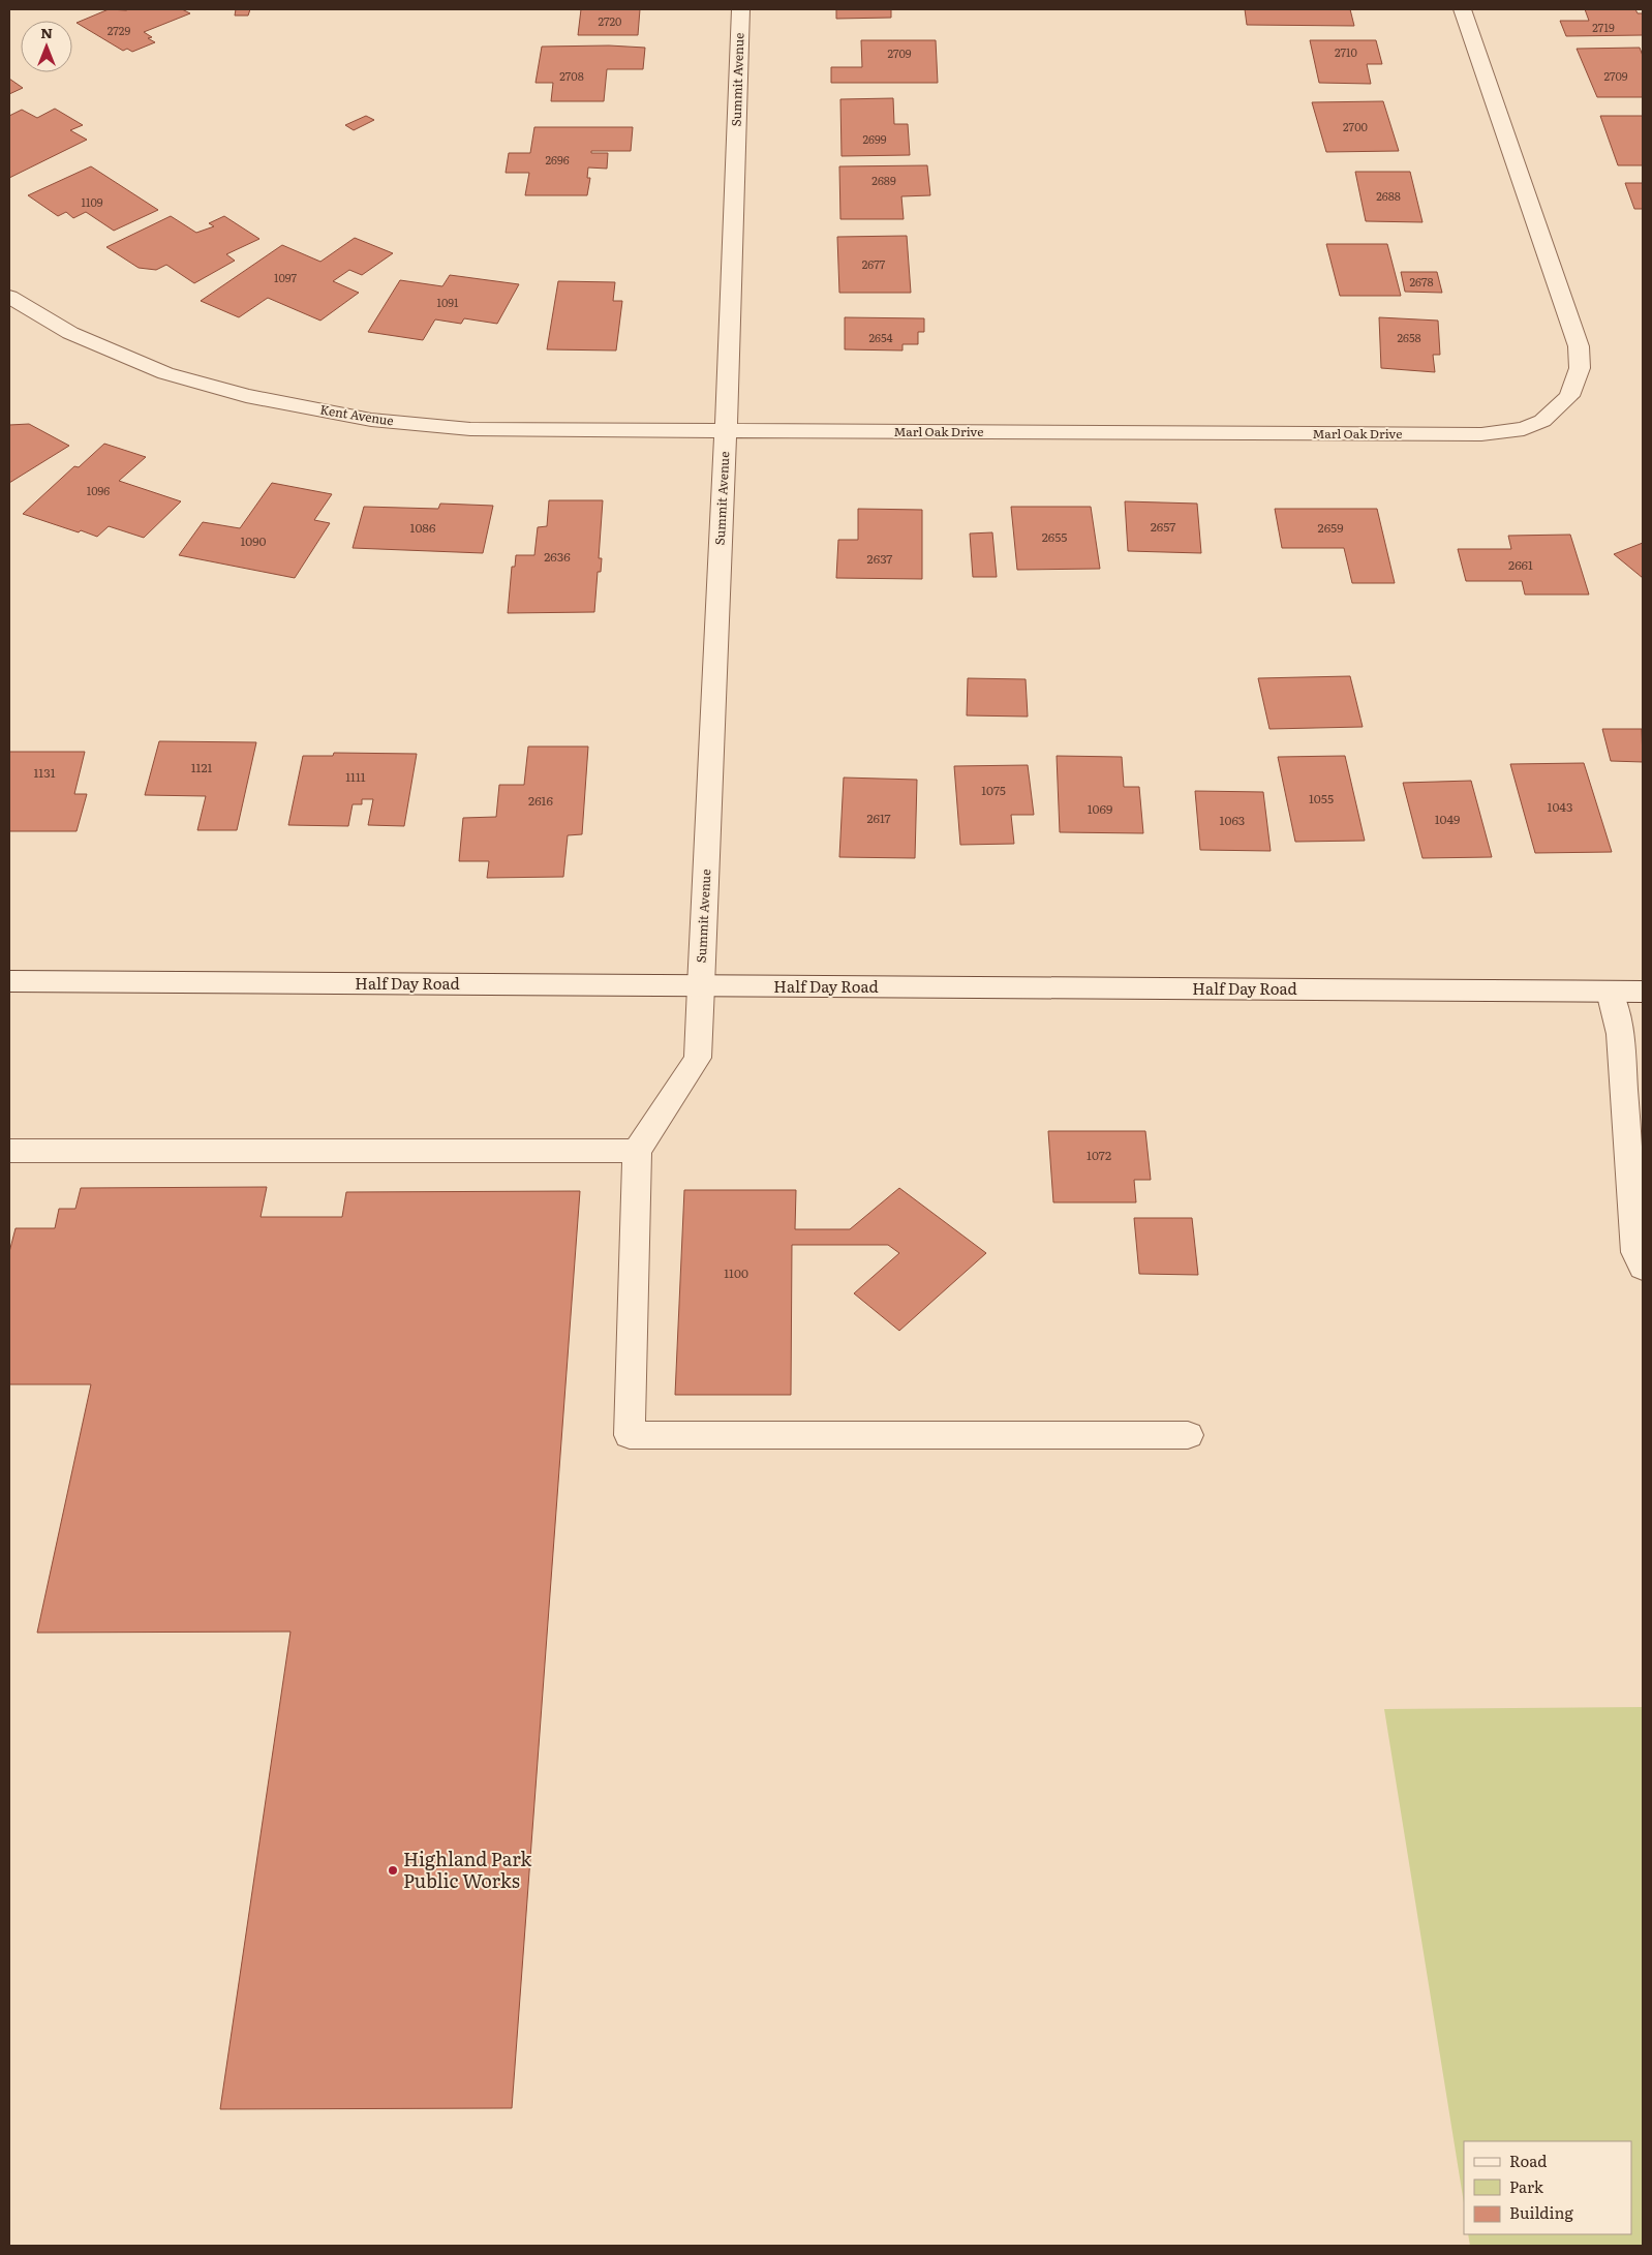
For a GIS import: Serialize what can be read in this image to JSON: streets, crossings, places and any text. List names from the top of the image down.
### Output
{
  "streets": {
    "street": [
      "Summit Avenue",
      "Kent Avenue",
      "Marl Oak Drive",
      "Half Day Road"
    ]
  },
  "crossings": [
    ["Summit Avenue", "Kent Avenue"],
    ["Summit Avenue", "Marl Oak Drive"],
    ["Summit Avenue", "Half Day Road"],
    ["Kent Avenue", "Marl Oak Drive"]
  ],
  "places": ["Highland Park Public Works"],
  "house_numbers": [
    "2720",
    "2719",
    "2729",
    "2710",
    "2709",
    "2708",
    "2709",
    "2700",
    "2699",
    "2696",
    "2689",
    "2688",
    "1109",
    "2677",
    "1097",
    "2678",
    "1091",
    "2654",
    "2658",
    "1096",
    "2657",
    "1086",
    "2659",
    "2655",
    "1090",
    "2636",
    "2637",
    "2661",
    "1121",
    "1131",
    "1111",
    "1075",
    "1055",
    "2616",
    "1043",
    "1069",
    "2617",
    "1049",
    "1063",
    "1072",
    "1100"
  ],
  "legend": ["Road", "Park", "Building"],
  "north": "top"
}
